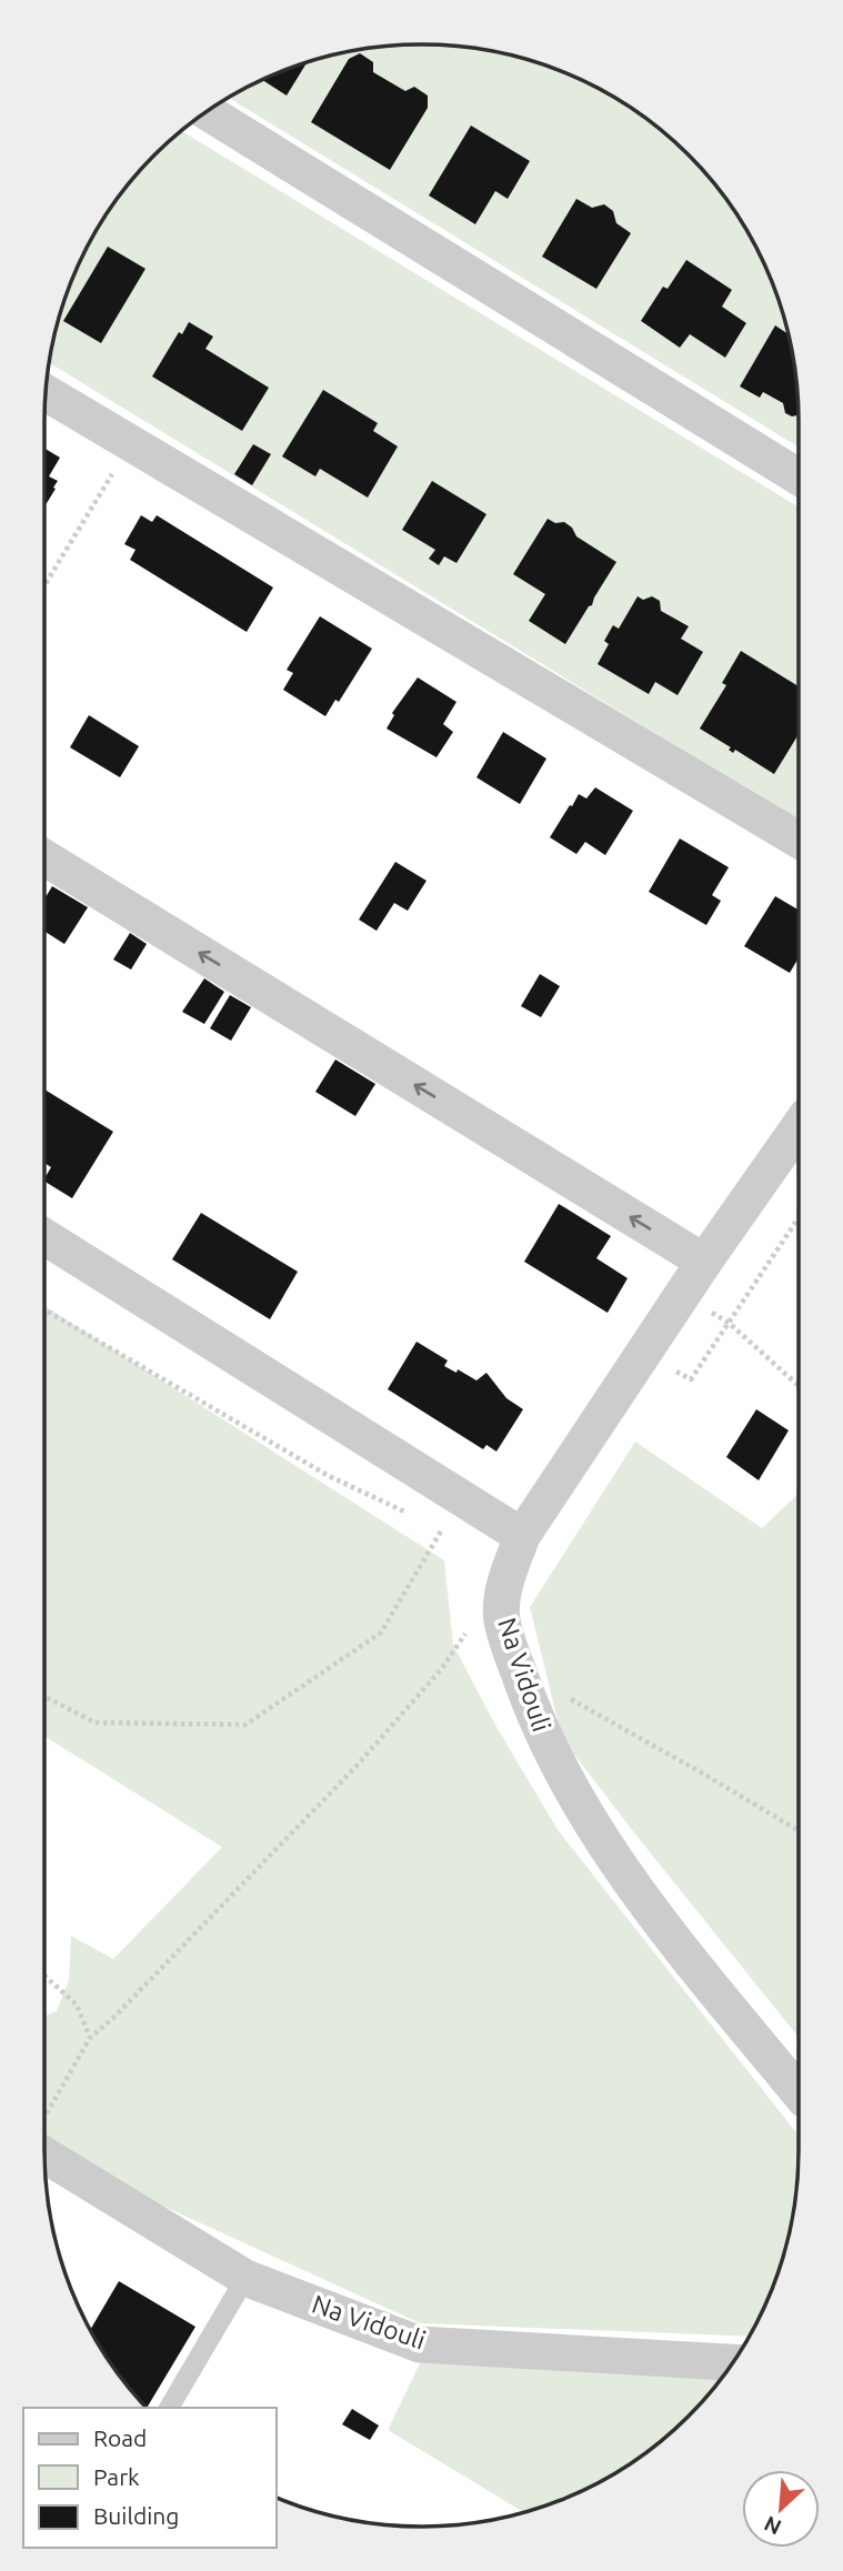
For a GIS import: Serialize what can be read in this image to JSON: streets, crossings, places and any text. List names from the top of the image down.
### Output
{
  "streets": {
    "street": ["Na Vidouli"]
  },
  "legend": ["Road", "Park", "Building"],
  "north": "bottom left"
}
